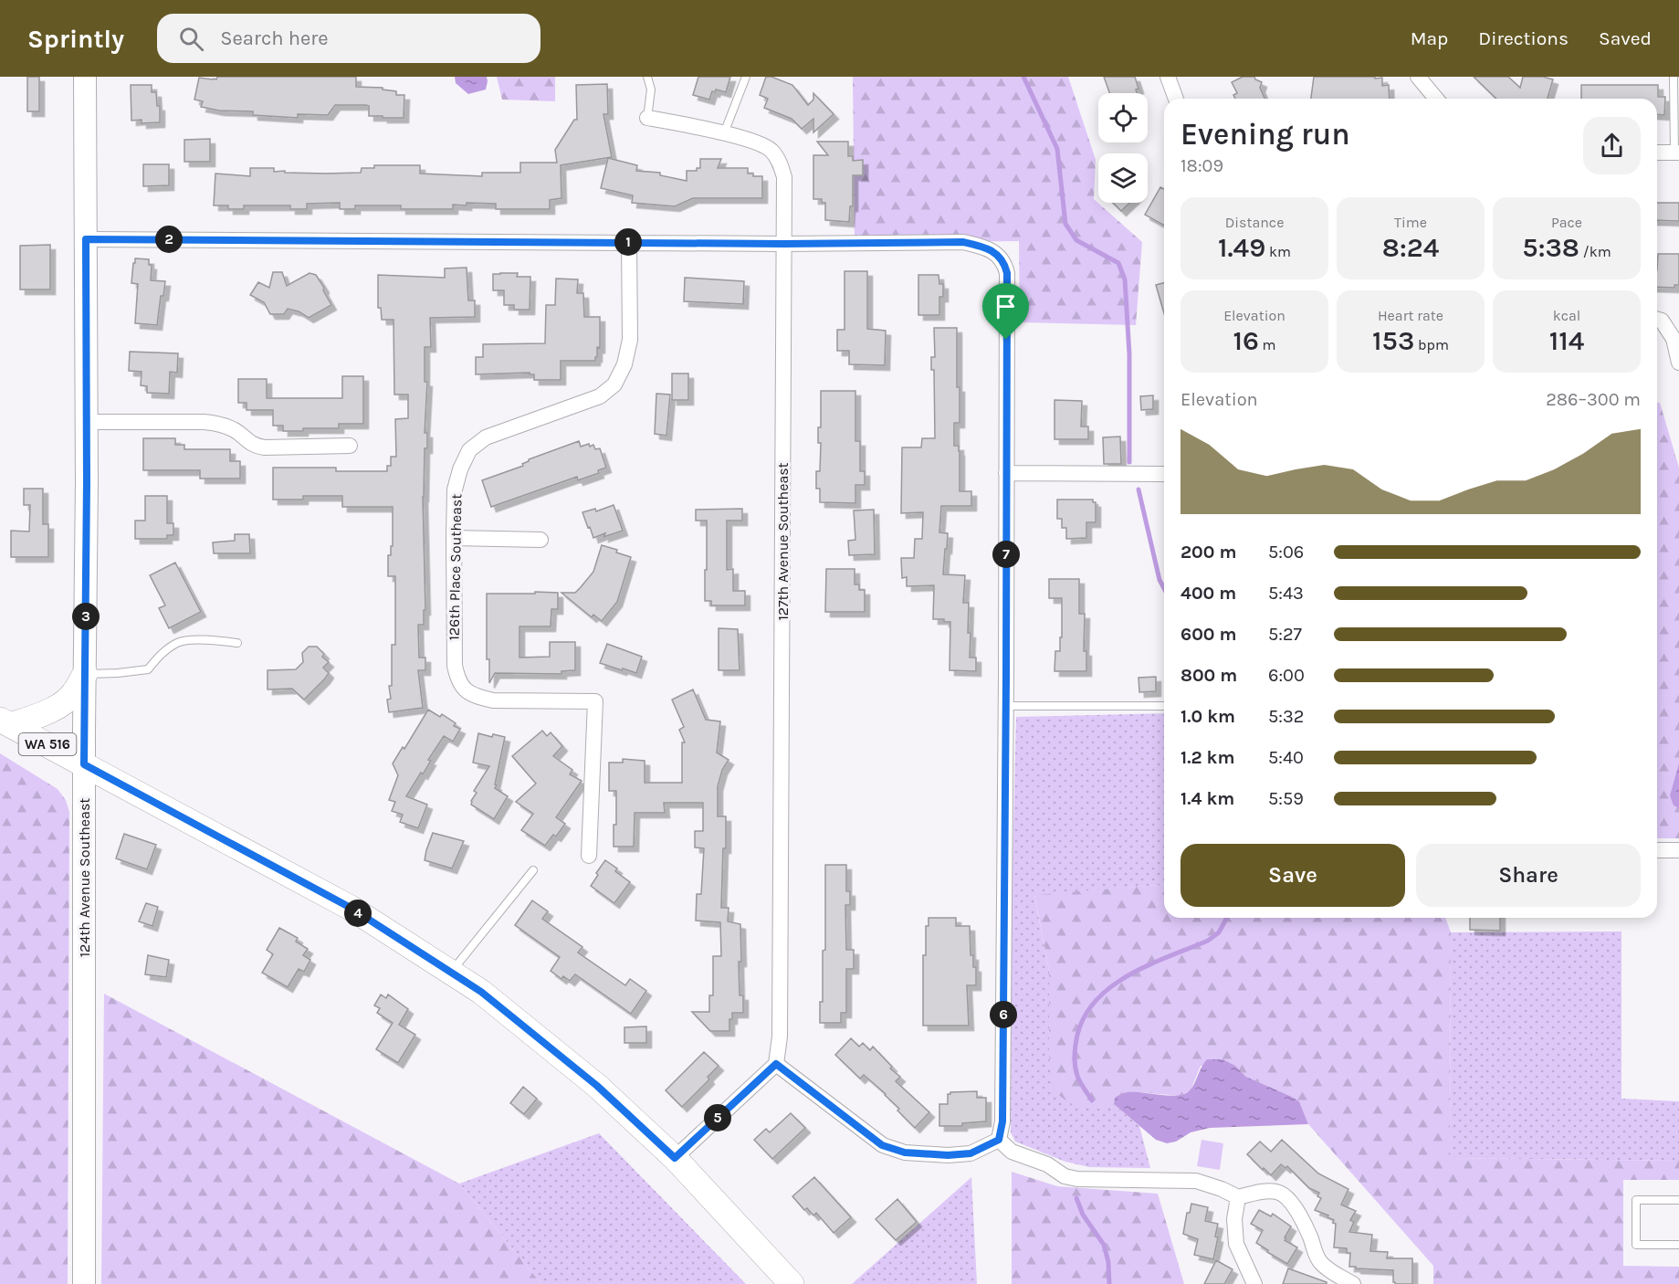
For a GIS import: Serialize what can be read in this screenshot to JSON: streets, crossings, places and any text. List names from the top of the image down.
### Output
{
  "streets": {
    "main road": ["WA 516"],
    "street": ["127th Avenue Southeast", "126th Place Southeast", "124th Avenue Southeast"]
  },
  "crossings": [
    ["WA 516", "124th Avenue Southeast"]
  ],
  "page": {
    "header": "Sprintly",
    "search": "Search here",
    "nav": ["Map", "Directions", "Saved"],
    "heading": ["Evening run", "18:09"],
    "stats": [
      ["Distance", "1.49 km"],
      ["Time", "8:24"],
      ["Pace", "5:38 /km"],
      ["Elevation", "16 m"],
      ["Heart rate", "153 bpm"],
      ["kcal", "114"]
    ],
    "pins": [
      "2",
      "1",
      "7",
      "3",
      "4",
      "6",
      "5"
    ],
    "chart": ["Elevation", "286–300 m"],
    "list": [
      {
        "name": "200 m",
        "note": "5:06"
      },
      {
        "name": "400 m",
        "note": "5:43"
      },
      {
        "name": "600 m",
        "note": "5:27"
      },
      {
        "name": "800 m",
        "note": "6:00"
      },
      {
        "name": "1.0 km",
        "note": "5:32"
      },
      {
        "name": "1.2 km",
        "note": "5:40"
      },
      {
        "name": "1.4 km",
        "note": "5:59"
      }
    ],
    "buttons": ["Save", "Share"]
  }
}
